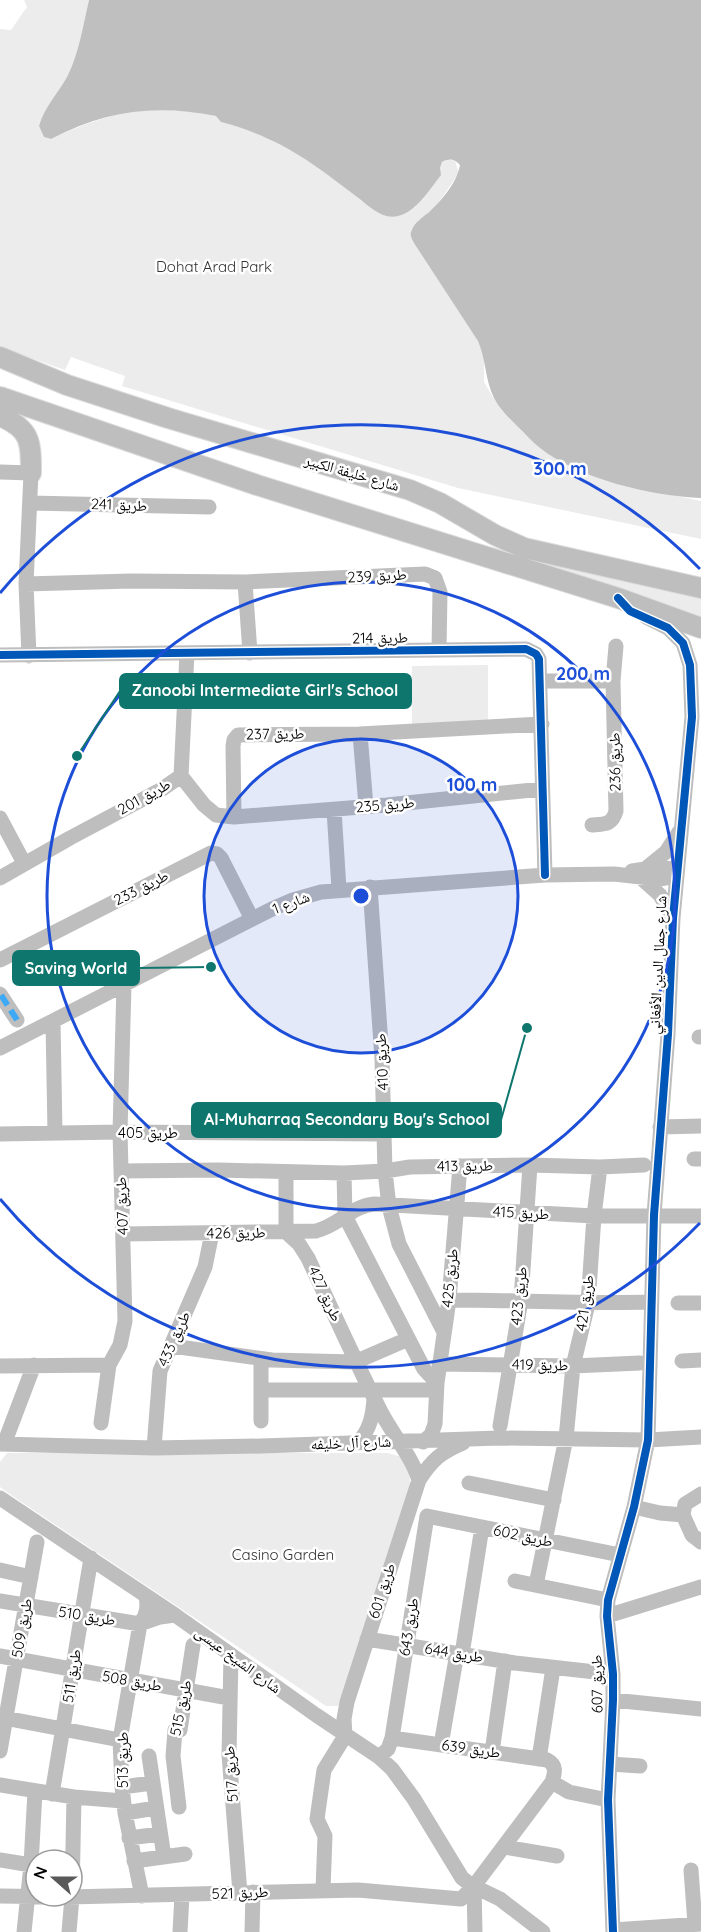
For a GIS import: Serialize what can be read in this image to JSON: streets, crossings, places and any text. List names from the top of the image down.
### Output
{
  "streets": {
    "main road": ["شارع خليفة الكبير"],
    "street": [
      "طريق 241",
      "طريق 239",
      "طريق 214",
      "طريق 237",
      "طريق 236",
      "طريق 201",
      "طريق 235",
      "طريق 233",
      "شارع 1",
      "شارع جمال الدين الأفغاني",
      "طريق 410",
      "طريق 405",
      "طريق 413",
      "طريق 407",
      "طريق 415",
      "طريق 426",
      "طريق 425",
      "طريق 427",
      "طريق 423",
      "طريق 421",
      "طريق 433",
      "طريق 419",
      "شارع آل خليفه",
      "طريق 602",
      "طريق 601",
      "طريق 510",
      "طريق 643",
      "طريق 509",
      "طريق 644",
      "شارع الشيخ عيسى",
      "طريق 511",
      "طريق 508",
      "طريق 607",
      "طريق 515",
      "طريق 639",
      "طريق 513",
      "طريق 517",
      "طريق 521"
    ]
  },
  "crossings": [
    ["طريق 239", "طريق 214"],
    ["طريق 214", "طريق 237"],
    ["طريق 214", "طريق 201"],
    ["طريق 214", "طريق 235"],
    ["طريق 214", "شارع 1"],
    ["طريق 237", "طريق 235"],
    ["طريق 201", "طريق 235"],
    ["طريق 235", "شارع 1"],
    ["طريق 233", "شارع 1"],
    ["شارع 1", "شارع جمال الدين الأفغاني"],
    ["شارع 1", "طريق 410"],
    ["شارع 1", "طريق 407"],
    ["شارع جمال الدين الأفغاني", "طريق 415"],
    ["شارع جمال الدين الأفغاني", "شارع آل خليفه"],
    ["شارع جمال الدين الأفغاني", "طريق 607"],
    ["طريق 410", "طريق 405"],
    ["طريق 410", "طريق 413"],
    ["طريق 410", "طريق 415"],
    ["طريق 410", "طريق 426"],
    ["طريق 410", "طريق 425"],
    ["طريق 405", "طريق 407"],
    ["طريق 413", "طريق 407"],
    ["طريق 413", "طريق 425"],
    ["طريق 413", "طريق 423"],
    ["طريق 413", "طريق 421"],
    ["طريق 407", "طريق 426"],
    ["طريق 415", "طريق 426"],
    ["طريق 415", "طريق 425"],
    ["طريق 415", "طريق 423"],
    ["طريق 415", "طريق 421"],
    ["طريق 426", "طريق 427"],
    ["طريق 426", "طريق 433"],
    ["طريق 425", "طريق 419"],
    ["طريق 425", "شارع آل خليفه"],
    ["طريق 427", "شارع آل خليفه"],
    ["طريق 423", "طريق 419"],
    ["طريق 421", "طريق 419"],
    ["طريق 421", "شارع آل خليفه"],
    ["طريق 421", "طريق 602"],
    ["طريق 433", "شارع آل خليفه"],
    ["شارع آل خليفه", "طريق 601"],
    ["شارع آل خليفه", "طريق 607"],
    ["طريق 602", "طريق 643"],
    ["طريق 602", "طريق 607"],
    ["طريق 601", "طريق 644"],
    ["طريق 601", "شارع الشيخ عيسى"],
    ["طريق 510", "طريق 509"],
    ["طريق 510", "طريق 511"],
    ["طريق 510", "طريق 513"],
    ["طريق 643", "طريق 644"],
    ["طريق 643", "طريق 639"],
    ["طريق 509", "طريق 508"],
    ["طريق 644", "طريق 607"],
    ["طريق 644", "طريق 639"],
    ["شارع الشيخ عيسى", "طريق 511"],
    ["شارع الشيخ عيسى", "طريق 513"],
    ["شارع الشيخ عيسى", "طريق 517"],
    ["شارع الشيخ عيسى", "طريق 521"],
    ["طريق 511", "طريق 508"],
    ["طريق 508", "طريق 515"],
    ["طريق 508", "طريق 513"],
    ["طريق 508", "طريق 517"],
    ["طريق 513", "طريق 521"],
    ["طريق 517", "طريق 521"]
  ],
  "parks": ["Dohat Arad Park", "Casino Garden"],
  "places": ["Zanoobi Intermediate Girl's School", "Saving World", "Al-Muharraq Secondary Boy's School"],
  "north": "left",
  "rings": ["300 m", "200 m", "100 m"]
}
